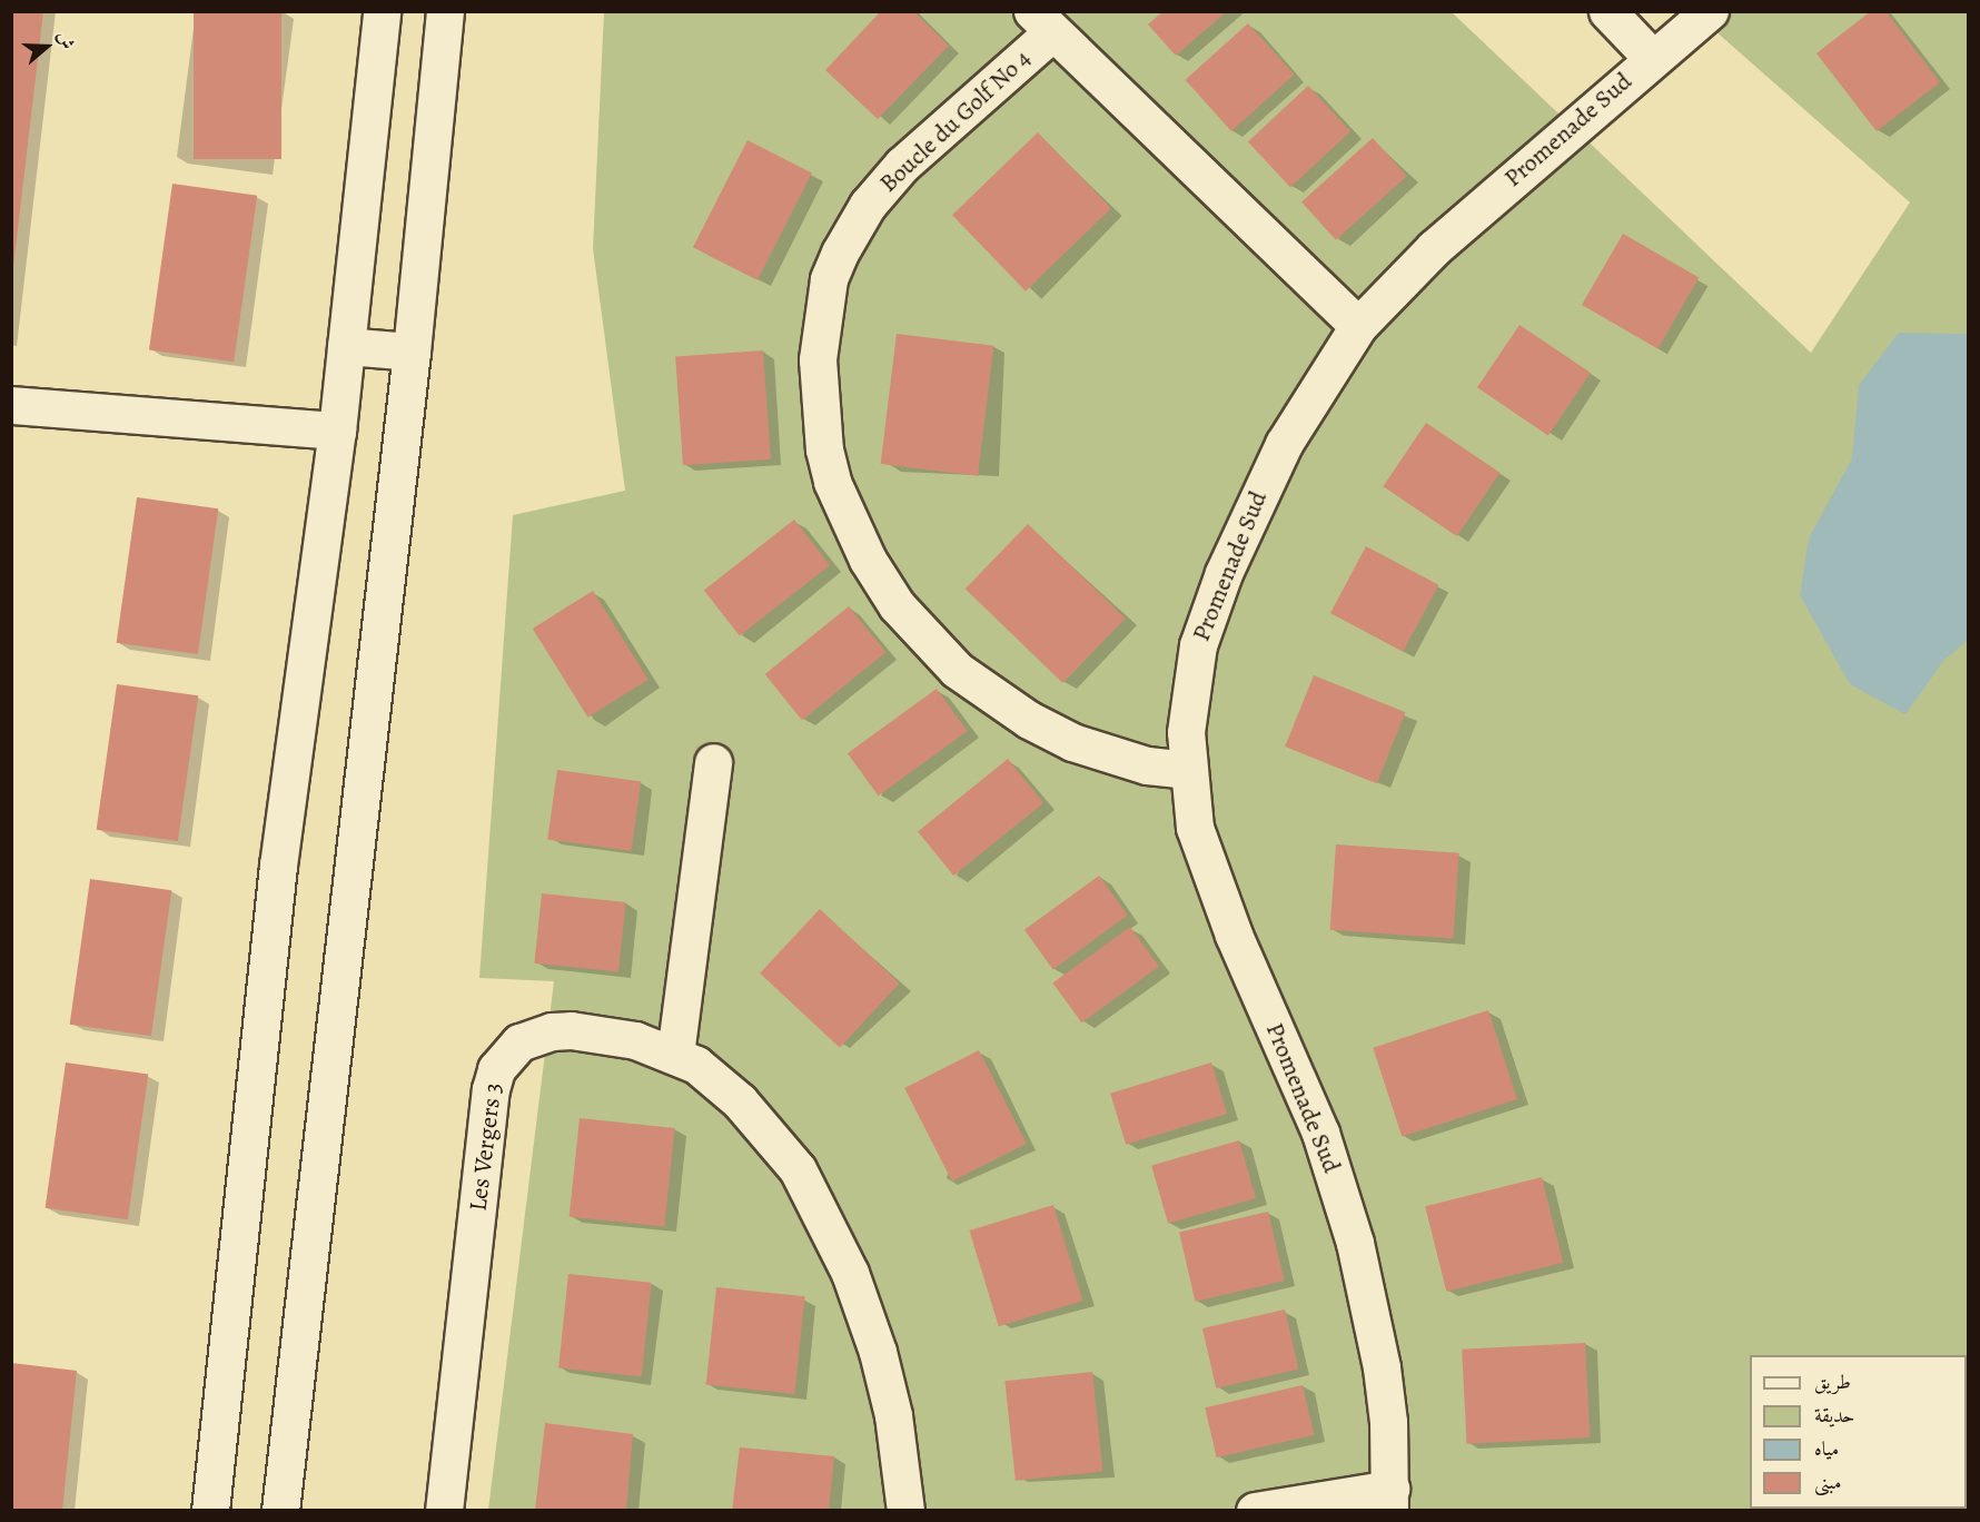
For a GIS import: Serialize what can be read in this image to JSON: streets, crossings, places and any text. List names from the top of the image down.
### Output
{
  "streets": {
    "street": ["Boucle du Golf No 4", "Promenade Sud", "Les Vergers 3"]
  },
  "crossings": [
    ["Boucle du Golf No 4", "Promenade Sud"]
  ],
  "legend": [
    "طريق",
    "حديقة",
    "مياه",
    "مبنى"
  ],
  "north": "right"
}
